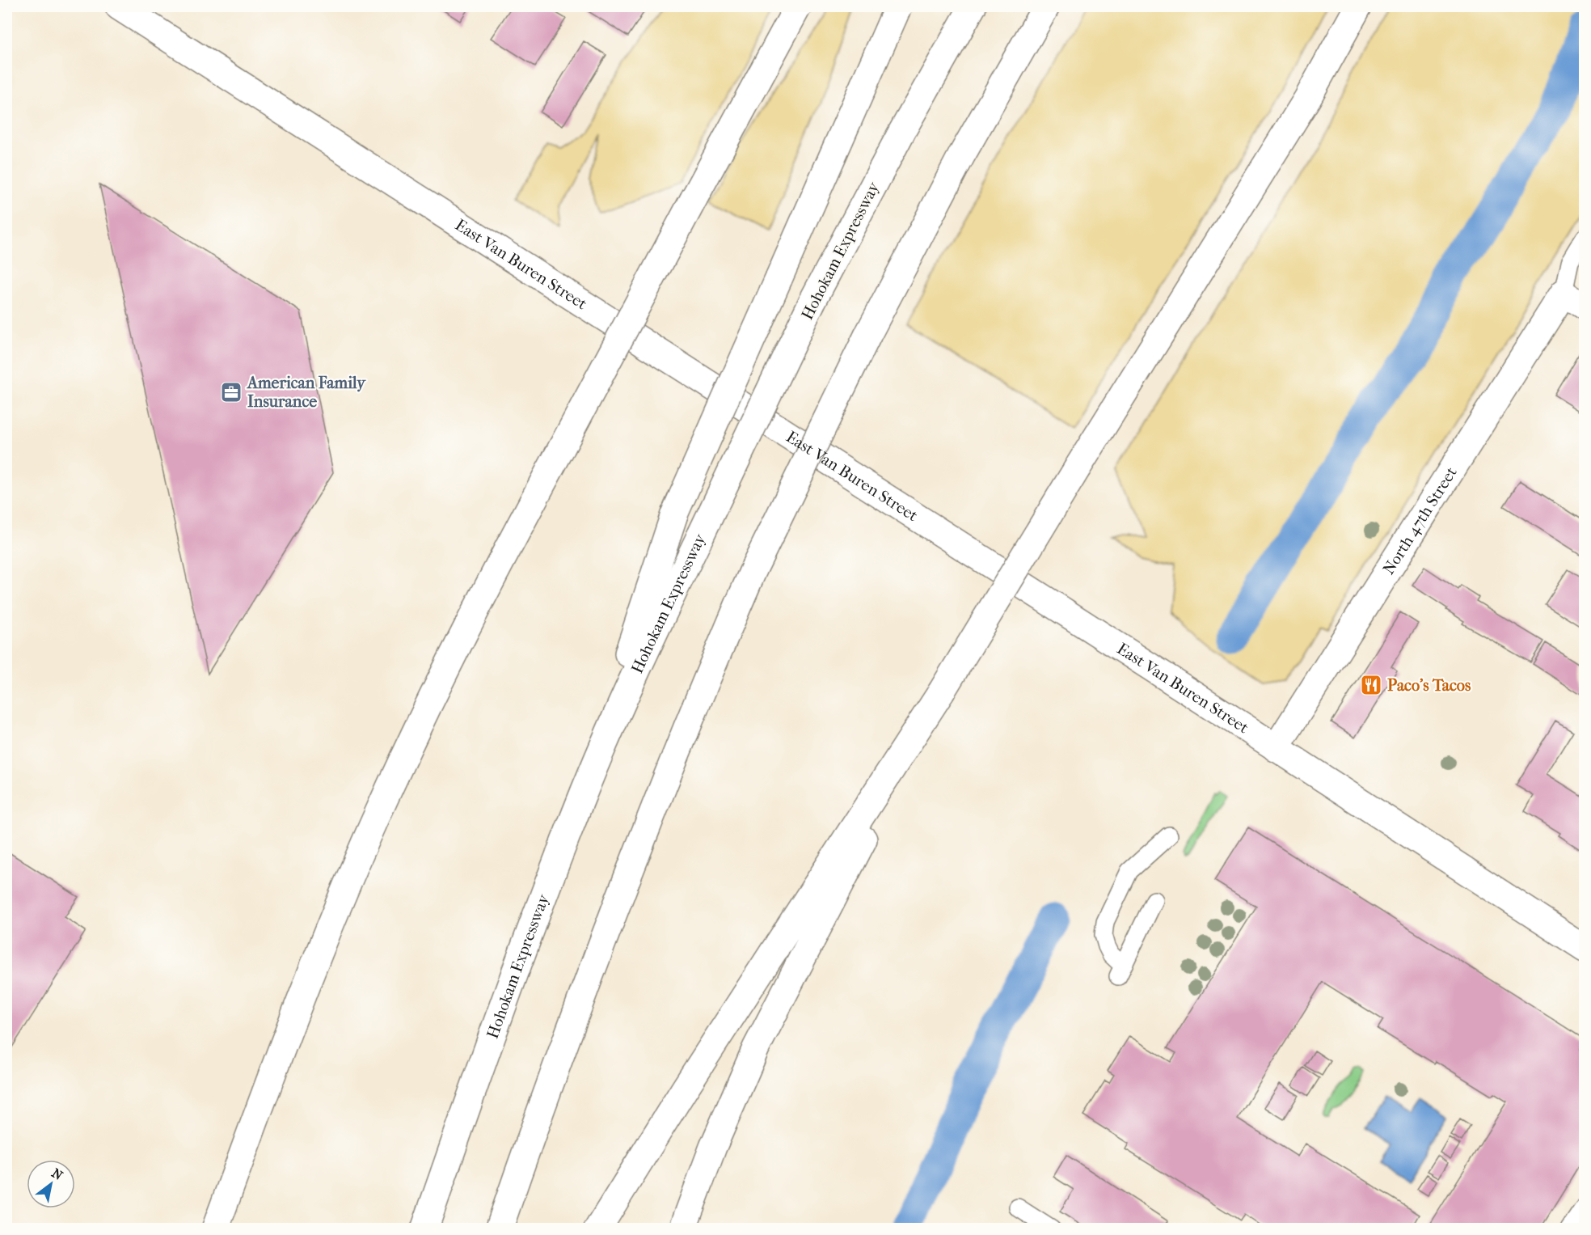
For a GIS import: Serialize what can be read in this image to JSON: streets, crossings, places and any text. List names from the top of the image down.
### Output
{
  "streets": {
    "main road": ["Hohokam Expressway", "East Van Buren Street", "North 47th Street"]
  },
  "crossings": [
    ["East Van Buren Street", "North 47th Street"]
  ],
  "places": {
    "office": ["American Family Insurance"],
    "restaurant": ["Paco's Tacos"]
  },
  "north": "top right"
}
